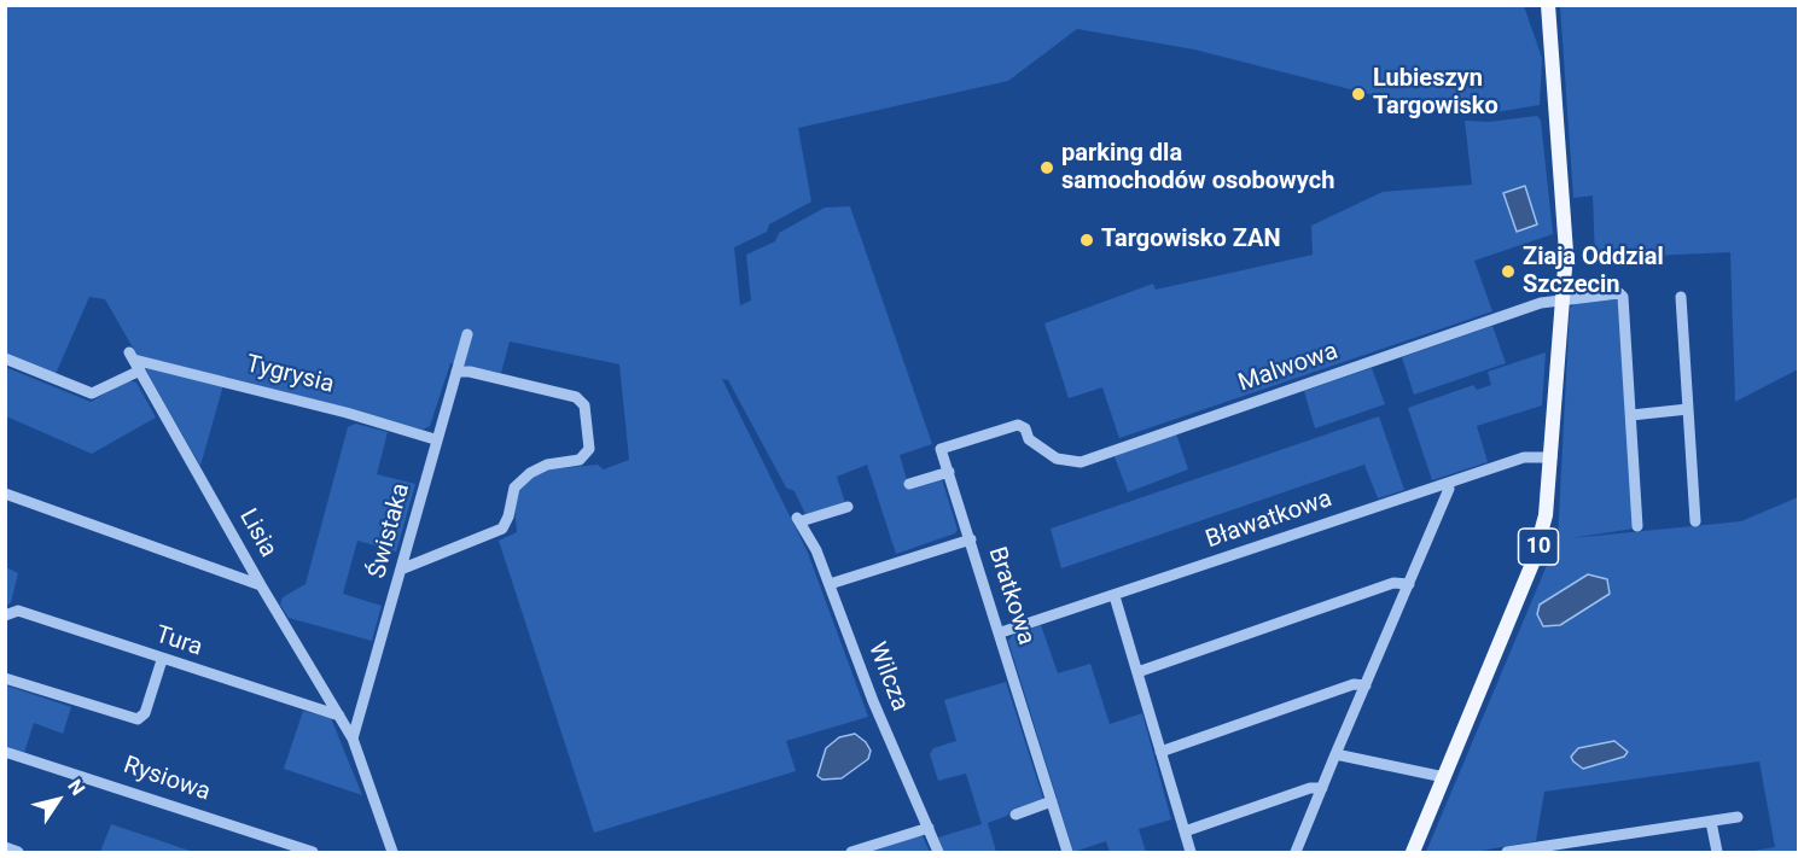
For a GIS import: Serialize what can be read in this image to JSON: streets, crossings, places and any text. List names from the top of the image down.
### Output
{
  "streets": {
    "main road": ["10"],
    "street": [
      "Malwowa",
      "Tygrysia",
      "Bławatkowa",
      "Świstaka",
      "Lisia",
      "Bratkowa",
      "Tura",
      "Wilcza",
      "Rysiowa"
    ]
  },
  "crossings": [
    ["Malwowa", "10"],
    ["Malwowa", "Bratkowa"],
    ["Tygrysia", "Świstaka"],
    ["Tygrysia", "Lisia"],
    ["Bławatkowa", "10"],
    ["Bławatkowa", "Bratkowa"],
    ["Świstaka", "Lisia"],
    ["Lisia", "Tura"]
  ],
  "places": [
    "Lubieszyn Targowisko",
    "parking dla samochodów osobowych",
    "Targowisko ZAN",
    "Ziaja Oddzial Szczecin"
  ],
  "north": "top right"
}
